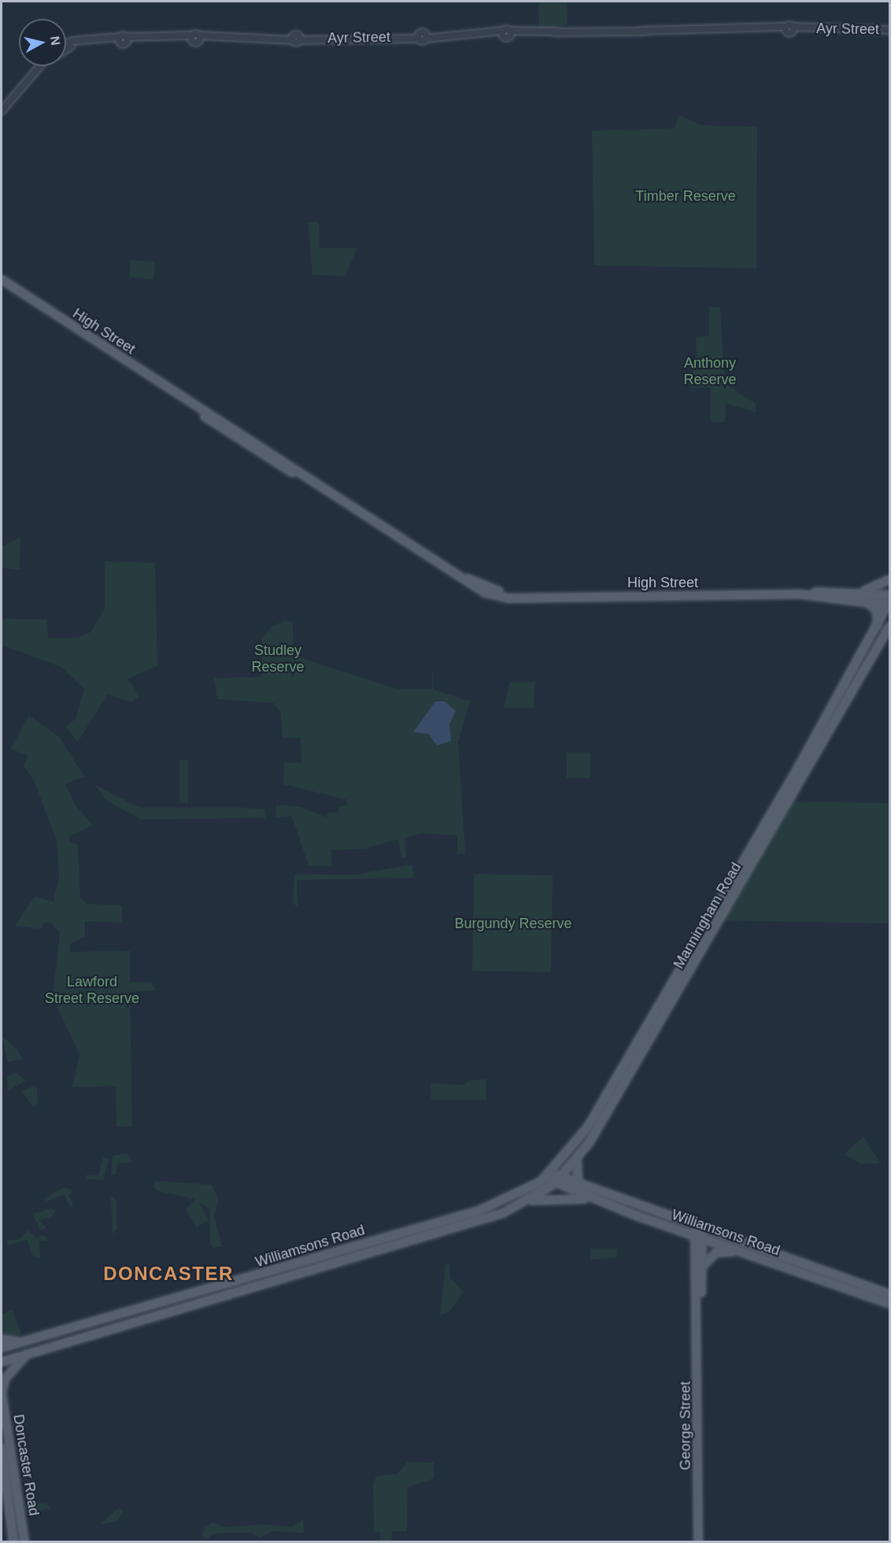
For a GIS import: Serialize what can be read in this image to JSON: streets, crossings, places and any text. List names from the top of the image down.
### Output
{
  "streets": {
    "main road": [
      "High Street",
      "Manningham Road",
      "Williamsons Road",
      "George Street",
      "Doncaster Road"
    ],
    "street": ["Ayr Street"]
  },
  "crossings": [
    ["High Street", "Manningham Road"],
    ["Manningham Road", "Williamsons Road"],
    ["Williamsons Road", "George Street"]
  ],
  "districts": ["DONCASTER"],
  "parks": [
    "Timber Reserve",
    "Anthony Reserve",
    "Studley Reserve",
    "Burgundy Reserve",
    "Lawford Street Reserve"
  ],
  "north": "right"
}
